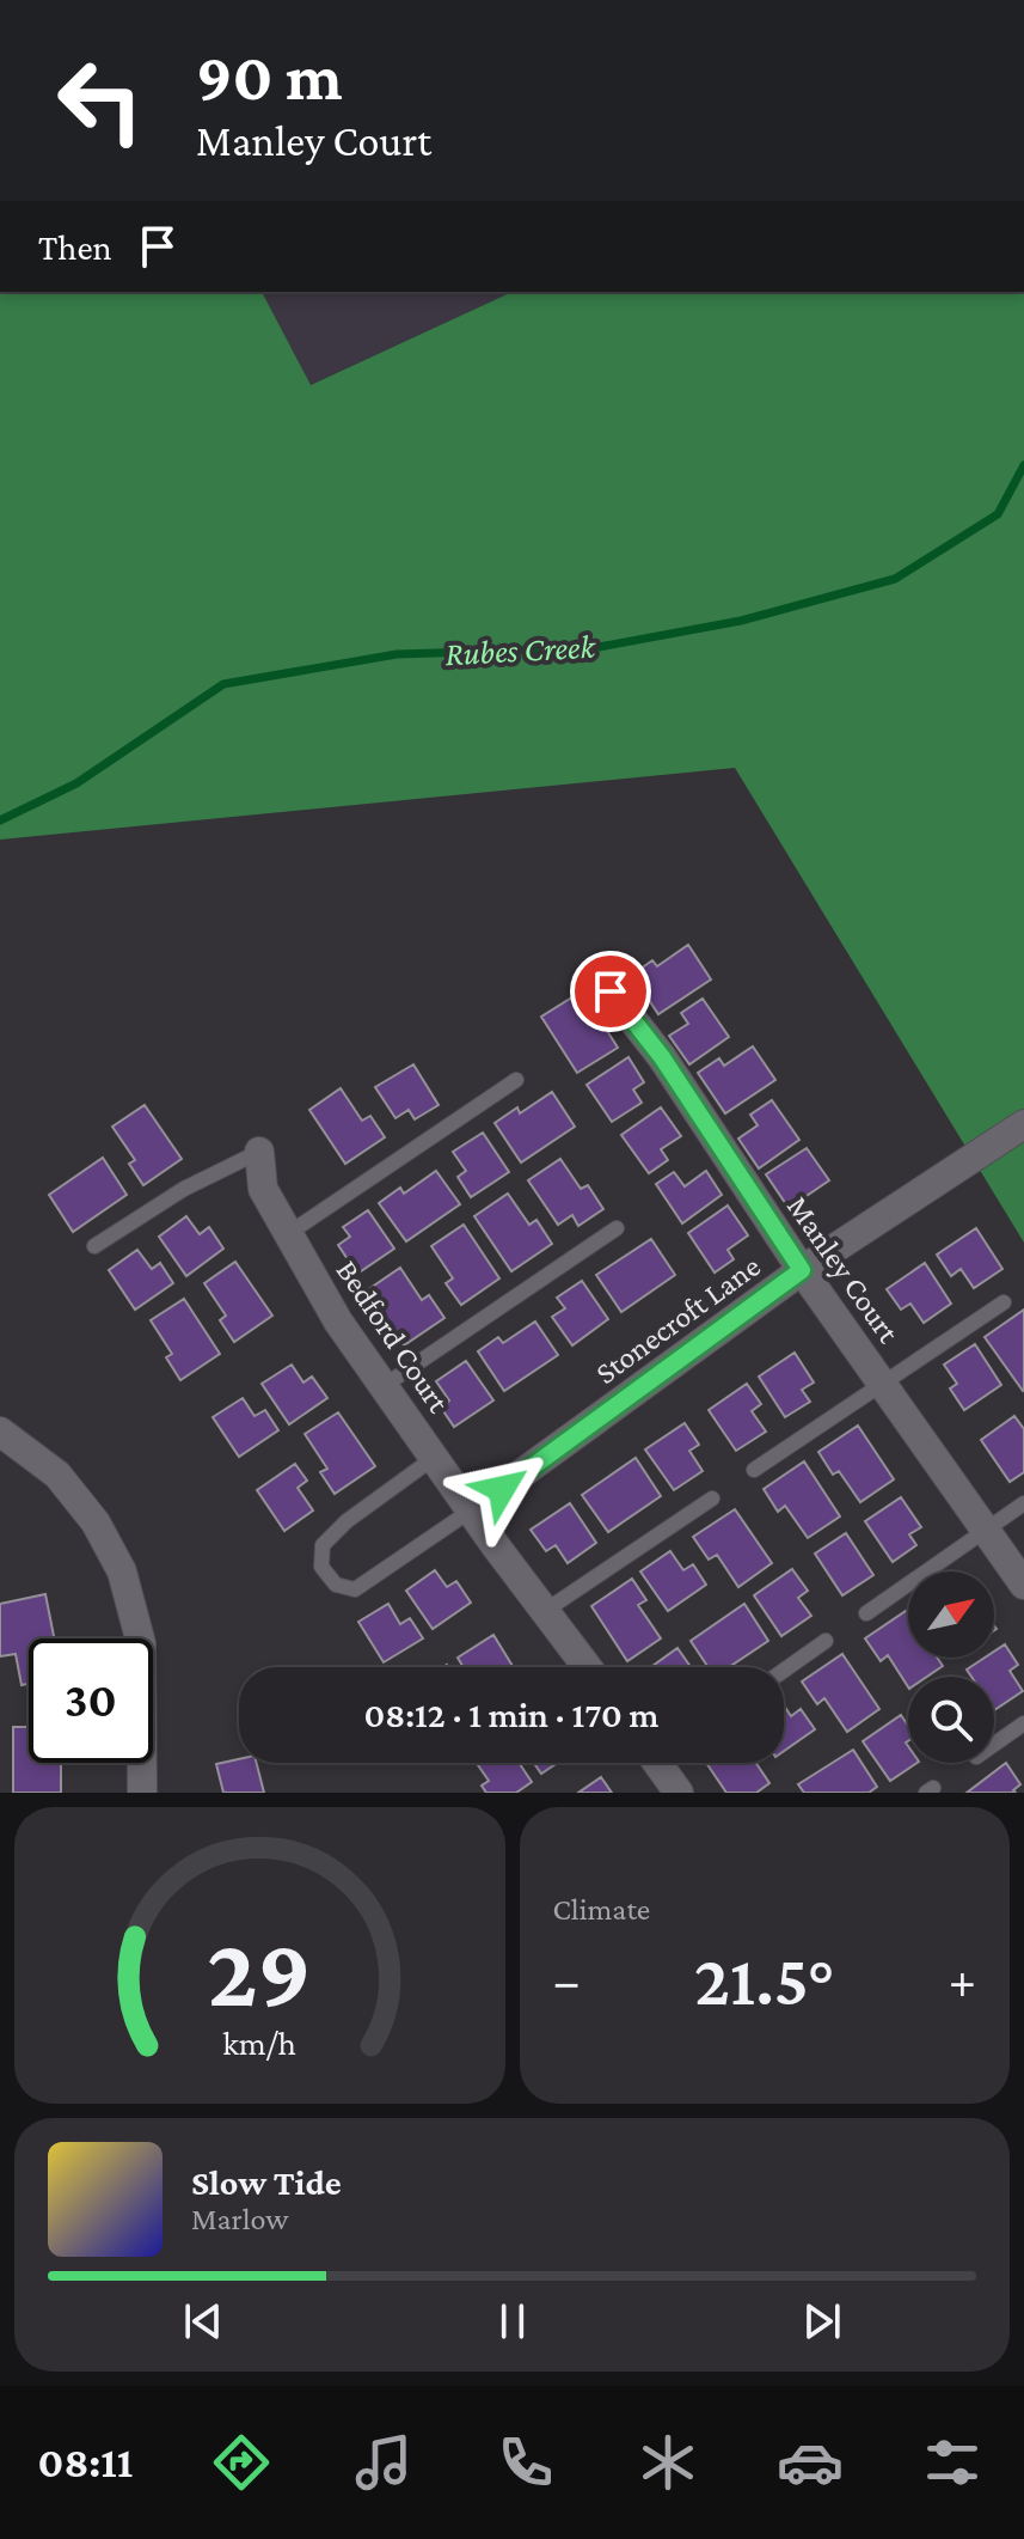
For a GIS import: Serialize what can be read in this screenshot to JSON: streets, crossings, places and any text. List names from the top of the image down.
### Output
{
  "streets": {
    "street": ["Manley Court", "Stonecroft Lane", "Bedford Court"]
  },
  "crossings": [
    ["Manley Court", "Stonecroft Lane"],
    ["Stonecroft Lane", "Bedford Court"]
  ],
  "water": ["Rubes Creek"],
  "north": "top right",
  "page": {
    "turn": ["90 m", "Manley Court"],
    "then": "Then",
    "limit": "30",
    "trip": "08:12 · 1 min · 170 m",
    "tile": "Climate",
    "heat": ["−", "21.5°", "+"],
    "song": ["Slow Tide", "Marlow"],
    "tabs": "08:11",
    "gauge": ["29", "km/h"]
  }
}
